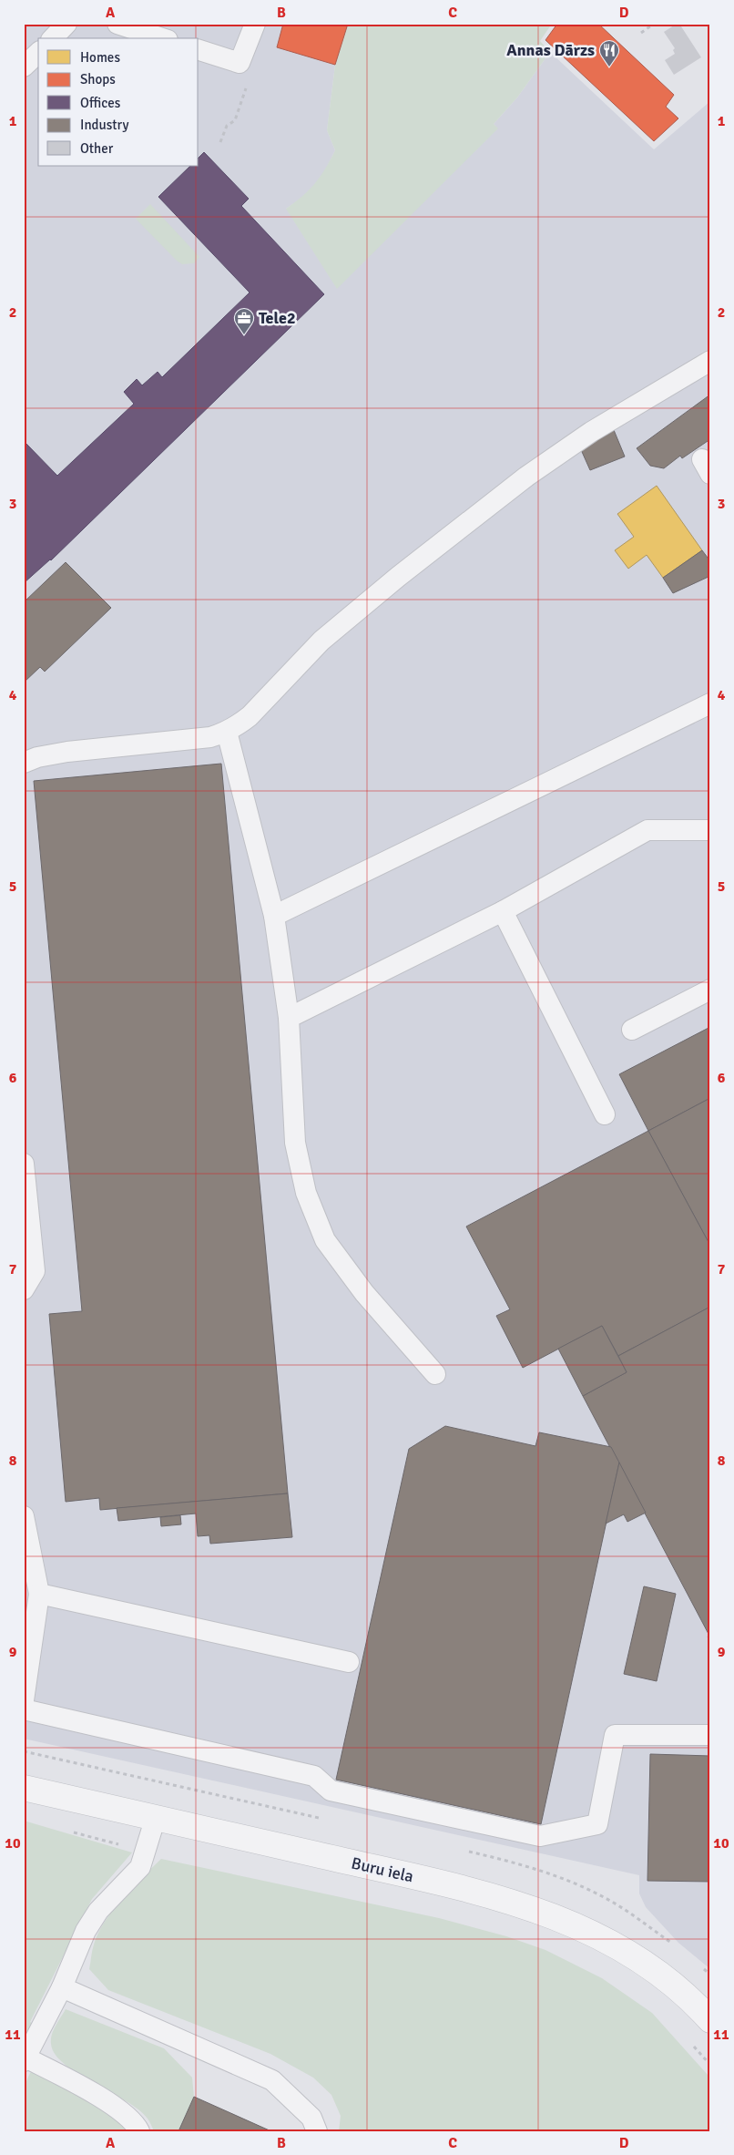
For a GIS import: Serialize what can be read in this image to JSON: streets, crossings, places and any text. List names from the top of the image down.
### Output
{
  "streets": {
    "street": ["Buru iela"]
  },
  "places": {
    "restaurant": ["Annas Dārzs"],
    "office": ["Tele2"]
  },
  "legend": [
    "Homes",
    "Shops",
    "Offices",
    "Industry",
    "Other"
  ],
  "grid": {
    "columns": [
      "A",
      "B",
      "C",
      "D"
    ],
    "rows": [
      "1",
      "2",
      "3",
      "4",
      "5",
      "6",
      "7",
      "8",
      "9",
      "10",
      "11"
    ]
  }
}
